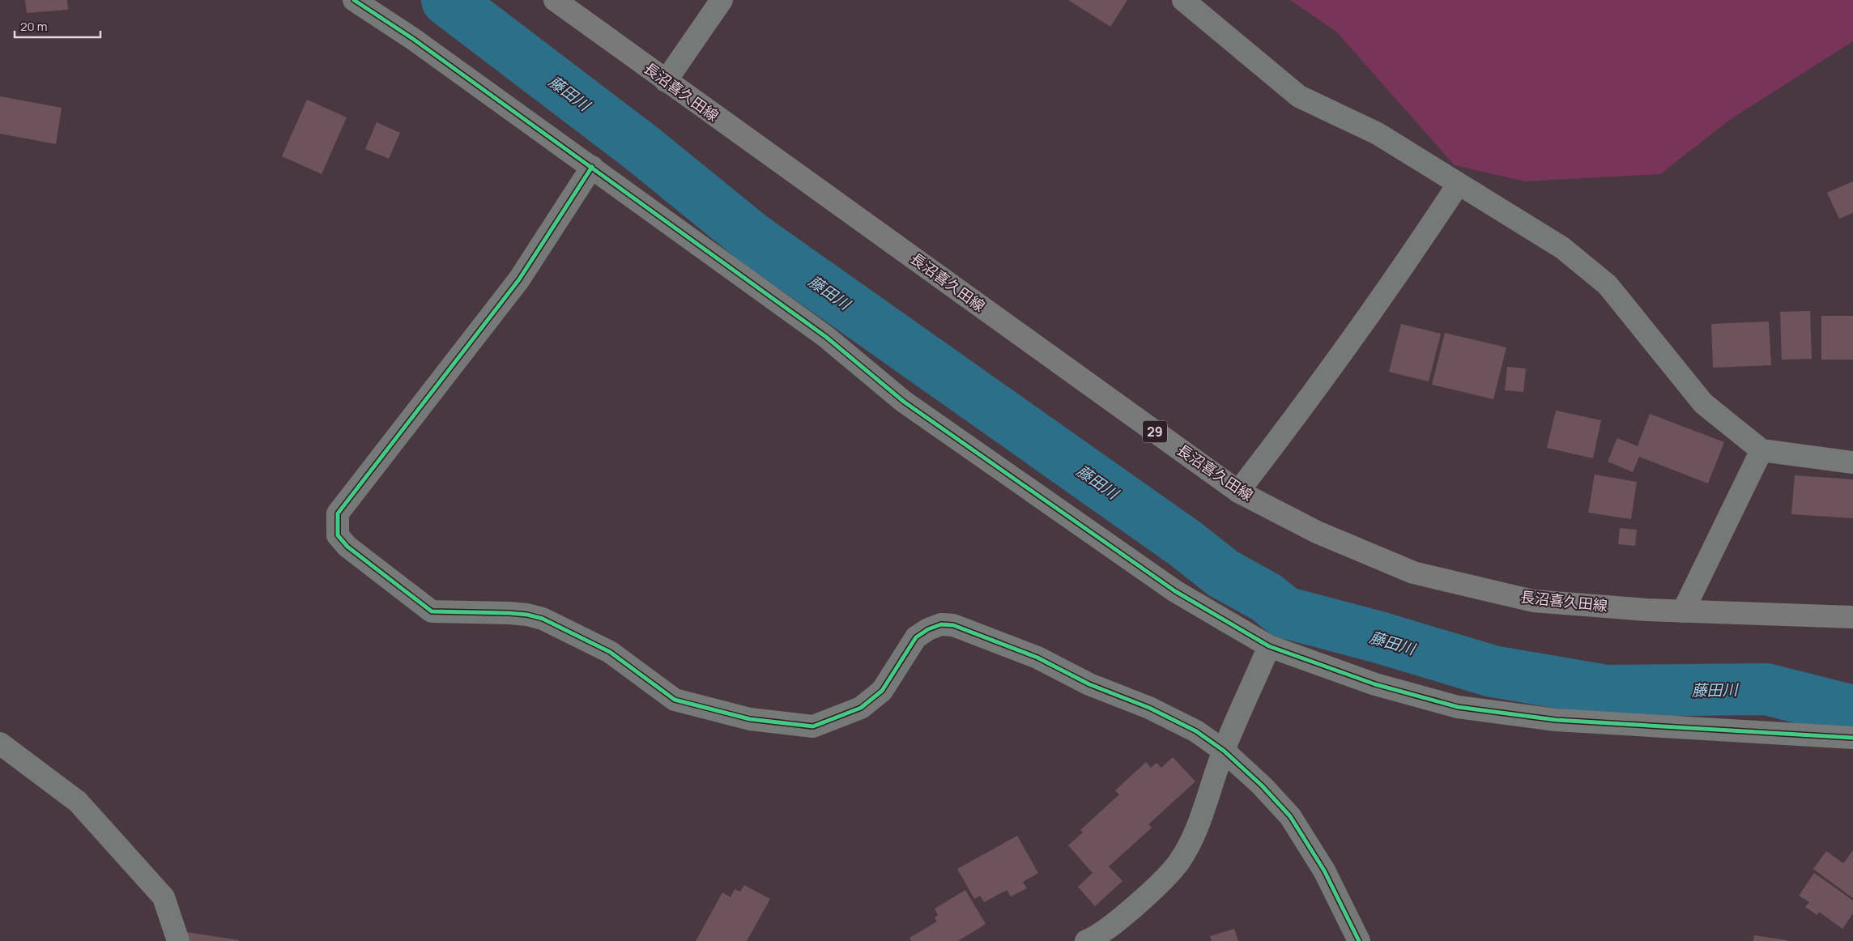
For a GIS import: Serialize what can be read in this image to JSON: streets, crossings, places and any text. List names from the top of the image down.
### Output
{
  "streets": {
    "main road": ["長沼喜久田線", "29"]
  },
  "water": ["藤田川"],
  "scale_bar": "20 m"
}
